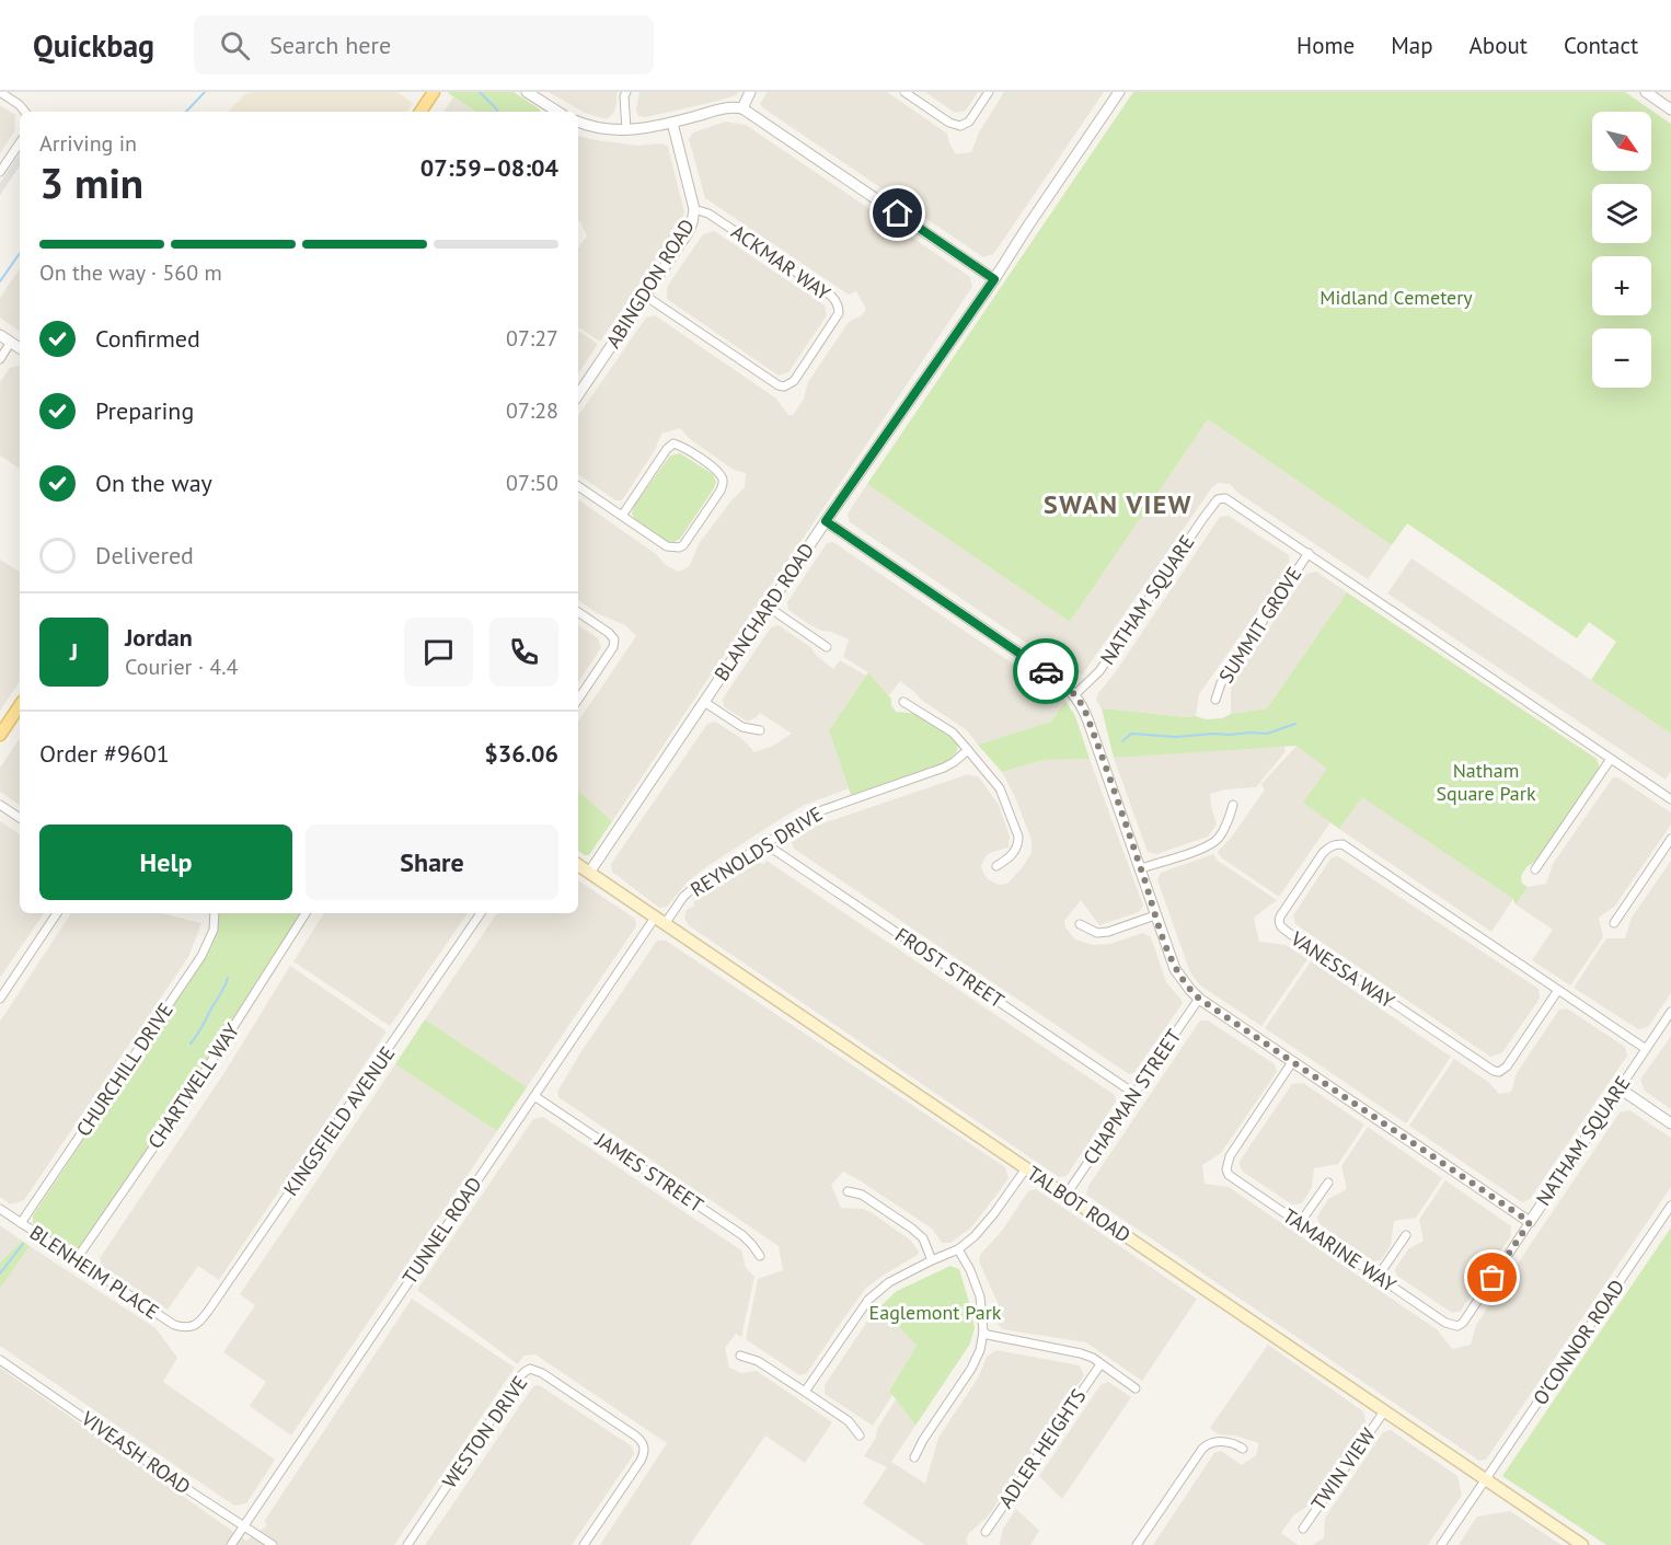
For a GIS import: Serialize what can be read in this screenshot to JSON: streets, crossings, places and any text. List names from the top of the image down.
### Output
{
  "streets": {
    "main road": ["TALBOT ROAD"],
    "street": [
      "ACKMAR WAY",
      "ABINGDON ROAD",
      "NATHAM SQUARE",
      "BLANCHARD ROAD",
      "SUMMIT GROVE",
      "REYNOLDS DRIVE",
      "FROST STREET",
      "VANESSA WAY",
      "CHURCHILL DRIVE",
      "CHARTWELL WAY",
      "CHAPMAN STREET",
      "KINGSFIELD AVENUE",
      "JAMES STREET",
      "TUNNEL ROAD",
      "TAMARINE WAY",
      "BLENHEIM PLACE",
      "O'CONNOR ROAD",
      "WESTON DRIVE",
      "ADLER HEIGHTS",
      "VIVEASH ROAD",
      "TWIN VIEW"
    ]
  },
  "crossings": [
    ["ACKMAR WAY", "ABINGDON ROAD"],
    ["NATHAM SQUARE", "SUMMIT GROVE"],
    ["NATHAM SQUARE", "VANESSA WAY"],
    ["NATHAM SQUARE", "CHAPMAN STREET"],
    ["NATHAM SQUARE", "TAMARINE WAY"],
    ["BLANCHARD ROAD", "TALBOT ROAD"],
    ["REYNOLDS DRIVE", "FROST STREET"],
    ["REYNOLDS DRIVE", "TALBOT ROAD"],
    ["REYNOLDS DRIVE", "TUNNEL ROAD"],
    ["FROST STREET", "CHAPMAN STREET"],
    ["CHURCHILL DRIVE", "BLENHEIM PLACE"],
    ["CHARTWELL WAY", "BLENHEIM PLACE"],
    ["CHAPMAN STREET", "TALBOT ROAD"],
    ["KINGSFIELD AVENUE", "BLENHEIM PLACE"],
    ["JAMES STREET", "TUNNEL ROAD"],
    ["TALBOT ROAD", "TUNNEL ROAD"],
    ["TALBOT ROAD", "O'CONNOR ROAD"],
    ["TALBOT ROAD", "TWIN VIEW"],
    ["TUNNEL ROAD", "VIVEASH ROAD"]
  ],
  "districts": ["SWAN VIEW"],
  "parks": ["Midland Cemetery", "Natham Square Park", "Eaglemont Park"],
  "north": "bottom right",
  "page": {
    "header": "Quickbag",
    "search": "Search here",
    "nav": [
      "Home",
      "Map",
      "About",
      "Contact"
    ],
    "map_buttons": ["+", "−"],
    "heading": ["3 min", "Arriving in", "07:59–08:04"],
    "panel": [
      "Jordan",
      "Courier · 4.4",
      "Order #9601",
      "$36.06"
    ],
    "bar": "On the way · 560 m",
    "list": [
      ["Confirmed", "07:27"],
      ["Preparing", "07:28"],
      ["On the way", "07:50"],
      "Delivered"
    ],
    "round": "J",
    "buttons": ["Help", "Share"]
  }
}
